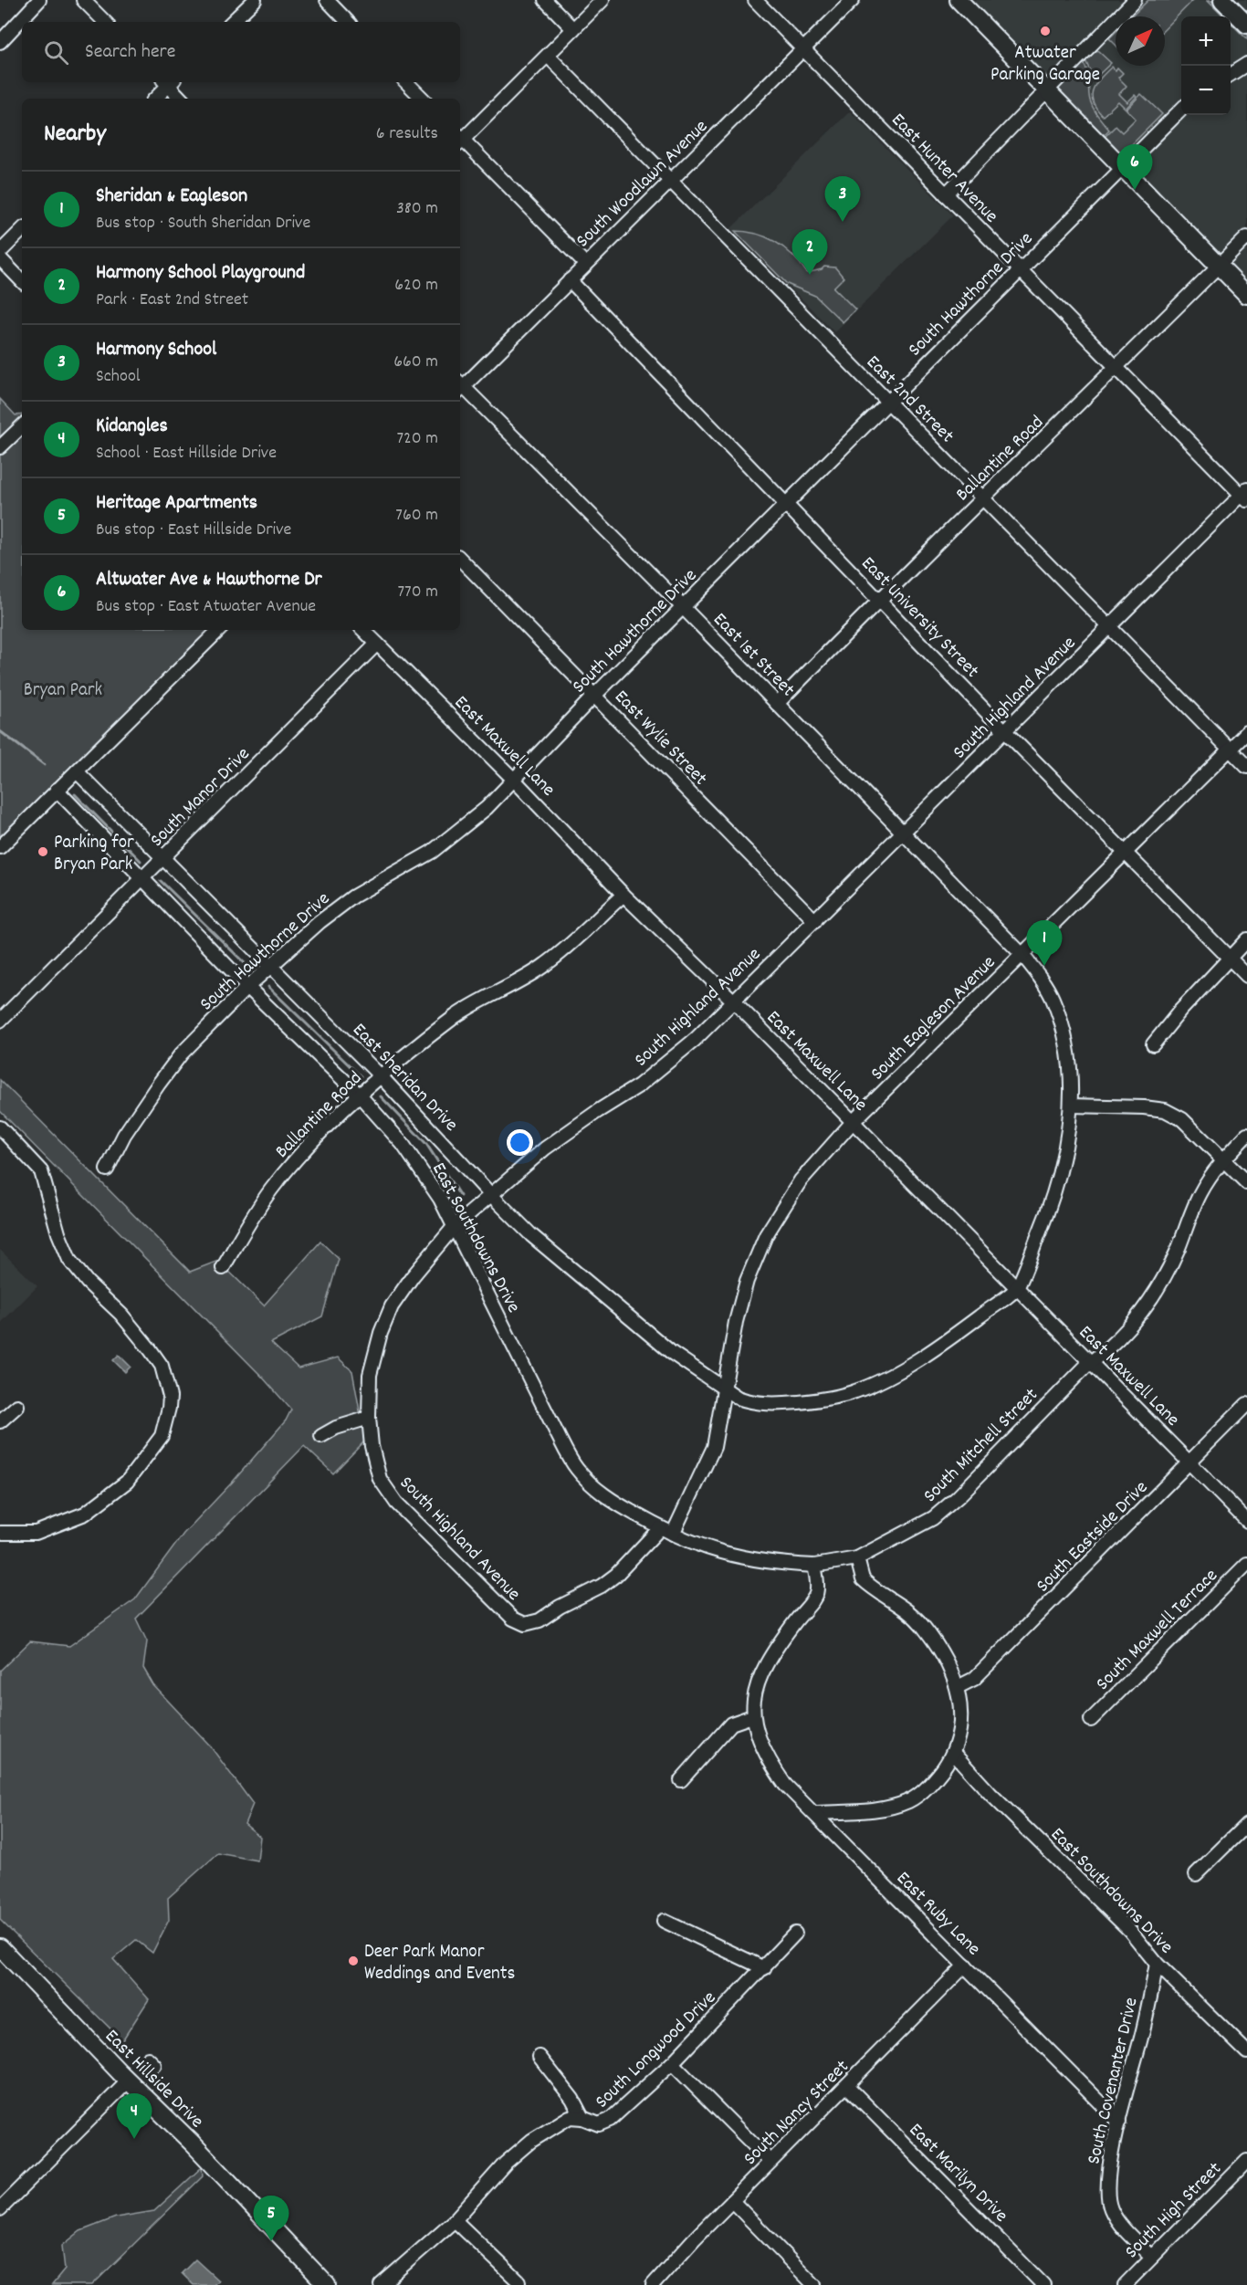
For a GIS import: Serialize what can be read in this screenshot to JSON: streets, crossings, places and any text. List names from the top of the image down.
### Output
{
  "streets": {
    "main road": ["East Hillside Drive"],
    "street": [
      "East Hunter Avenue",
      "South Woodlawn Avenue",
      "South Hawthorne Drive",
      "East 2nd Street",
      "Ballantine Road",
      "East University Street",
      "East 1st Street",
      "South Highland Avenue",
      "East Wylie Street",
      "East Maxwell Lane",
      "South Manor Drive",
      "South Eagleson Avenue",
      "East Sheridan Drive",
      "East Southdowns Drive",
      "South Mitchell Street",
      "South Eastside Drive",
      "South Maxwell Terrace",
      "East Ruby Lane",
      "South Longwood Drive",
      "South Covenanter Drive",
      "South Nancy Street",
      "East Marilyn Drive",
      "South High Street"
    ]
  },
  "crossings": [
    ["East Hunter Avenue", "South Woodlawn Avenue"],
    ["East Hunter Avenue", "South Hawthorne Drive"],
    ["East Hunter Avenue", "Ballantine Road"],
    ["East Hunter Avenue", "South Highland Avenue"],
    ["South Woodlawn Avenue", "East 2nd Street"],
    ["South Woodlawn Avenue", "East University Street"],
    ["South Hawthorne Drive", "East 2nd Street"],
    ["South Hawthorne Drive", "East University Street"],
    ["South Hawthorne Drive", "East 1st Street"],
    ["South Hawthorne Drive", "East Wylie Street"],
    ["South Hawthorne Drive", "East Maxwell Lane"],
    ["South Hawthorne Drive", "East Sheridan Drive"],
    ["South Hawthorne Drive", "East Southdowns Drive"],
    ["East 2nd Street", "Ballantine Road"],
    ["East 2nd Street", "South Highland Avenue"],
    ["East 2nd Street", "South Eagleson Avenue"],
    ["Ballantine Road", "East University Street"],
    ["Ballantine Road", "East 1st Street"],
    ["Ballantine Road", "East Maxwell Lane"],
    ["Ballantine Road", "East Sheridan Drive"],
    ["Ballantine Road", "East Southdowns Drive"],
    ["East University Street", "South Highland Avenue"],
    ["East University Street", "South Eagleson Avenue"],
    ["East 1st Street", "South Highland Avenue"],
    ["East 1st Street", "East Maxwell Lane"],
    ["East 1st Street", "South Eagleson Avenue"],
    ["East 1st Street", "East Sheridan Drive"],
    ["South Highland Avenue", "East Wylie Street"],
    ["South Highland Avenue", "East Maxwell Lane"],
    ["South Highland Avenue", "East Sheridan Drive"],
    ["South Highland Avenue", "East Southdowns Drive"],
    ["East Maxwell Lane", "South Manor Drive"],
    ["East Maxwell Lane", "South Eagleson Avenue"],
    ["East Maxwell Lane", "East Sheridan Drive"],
    ["East Maxwell Lane", "South Mitchell Street"],
    ["East Maxwell Lane", "South Eastside Drive"],
    ["South Manor Drive", "East Sheridan Drive"],
    ["South Manor Drive", "East Southdowns Drive"],
    ["South Eagleson Avenue", "East Sheridan Drive"],
    ["South Eagleson Avenue", "East Southdowns Drive"],
    ["East Southdowns Drive", "South Mitchell Street"],
    ["East Southdowns Drive", "South Covenanter Drive"],
    ["East Ruby Lane", "South Covenanter Drive"],
    ["East Ruby Lane", "South Nancy Street"],
    ["South Covenanter Drive", "South High Street"],
    ["South Nancy Street", "East Marilyn Drive"]
  ],
  "parks": ["Bryan Park"],
  "places": ["Atwater Parking Garage", "Parking for Bryan Park", "Deer Park Manor Weddings and Events"],
  "north": "top right",
  "page": {
    "map_buttons": ["+", "−"],
    "search": "Search here",
    "heading": ["Nearby", "6 results"],
    "pins": [
      "6",
      "3",
      "2",
      "1",
      "4",
      "5"
    ],
    "list": [
      {
        "mark": "1",
        "name": "Sheridan & Eagleson",
        "note": "Bus stop · South Sheridan Drive",
        "value": "380 m"
      },
      {
        "mark": "2",
        "name": "Harmony School Playground",
        "note": "Park · East 2nd Street",
        "value": "620 m"
      },
      {
        "mark": "3",
        "name": "Harmony School",
        "note": "School",
        "value": "660 m"
      },
      {
        "mark": "4",
        "name": "Kidangles",
        "note": "School · East Hillside Drive",
        "value": "720 m"
      },
      {
        "mark": "5",
        "name": "Heritage Apartments",
        "note": "Bus stop · East Hillside Drive",
        "value": "760 m"
      },
      {
        "mark": "6",
        "name": "Altwater Ave & Hawthorne Dr",
        "note": "Bus stop · East Atwater Avenue",
        "value": "770 m"
      }
    ]
  }
}
